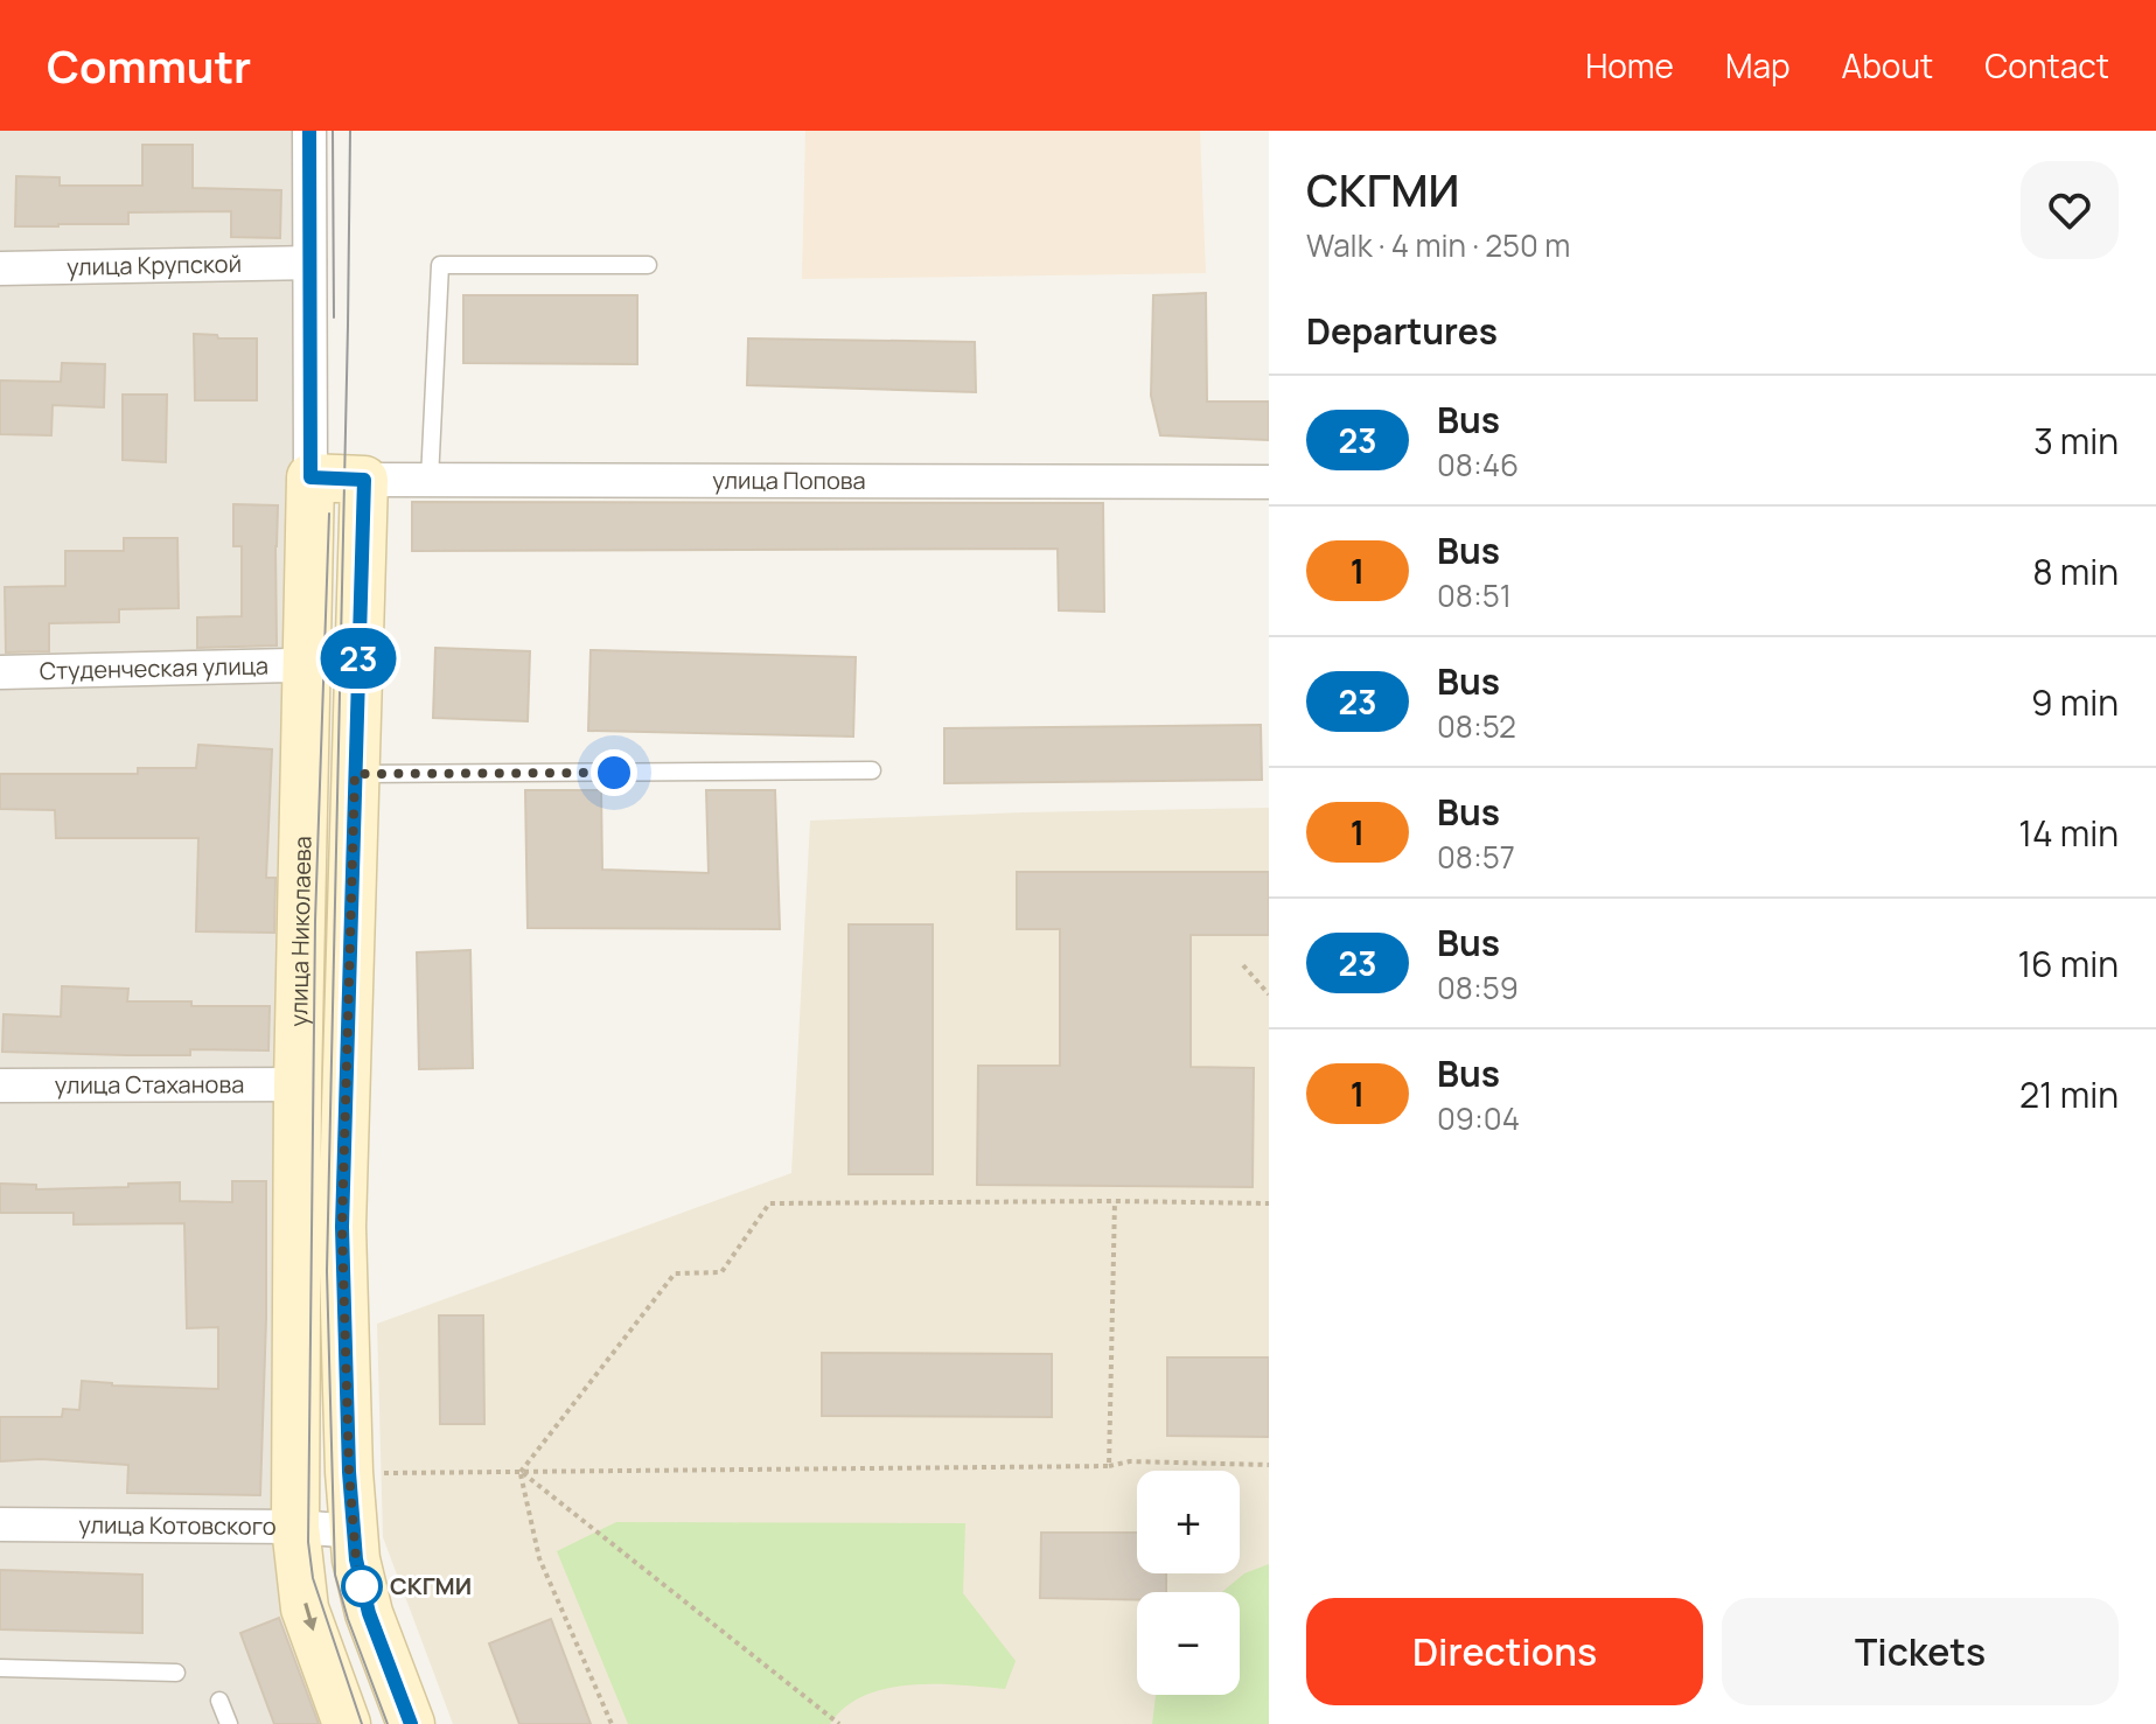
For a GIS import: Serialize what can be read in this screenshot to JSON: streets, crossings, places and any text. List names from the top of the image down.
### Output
{
  "streets": {
    "street": [
      "улица Крупской",
      "улица Попова",
      "Студенческая улица",
      "улица Николаева",
      "улица Стаханова",
      "улица Котовского"
    ]
  },
  "crossings": [
    ["улица Крупской", "улица Николаева"],
    ["улица Попова", "улица Николаева"],
    ["Студенческая улица", "улица Николаева"],
    ["улица Николаева", "улица Стаханова"],
    ["улица Николаева", "улица Котовского"]
  ],
  "places": ["СКГМИ"],
  "lines": ["bus line 23"],
  "page": {
    "header": "Commutr",
    "nav": [
      "Home",
      "Map",
      "About",
      "Contact"
    ],
    "on_map": "23",
    "heading": [
      ["СКГМИ", "Walk · 4 min · 250 m"],
      "Departures"
    ],
    "list": [
      {
        "mark": "23",
        "name": "Bus",
        "note": "08:46",
        "value": "3 min"
      },
      {
        "mark": "1",
        "name": "Bus",
        "note": "08:51",
        "value": "8 min"
      },
      {
        "mark": "23",
        "name": "Bus",
        "note": "08:52",
        "value": "9 min"
      },
      {
        "mark": "1",
        "name": "Bus",
        "note": "08:57",
        "value": "14 min"
      },
      {
        "mark": "23",
        "name": "Bus",
        "note": "08:59",
        "value": "16 min"
      },
      {
        "mark": "1",
        "name": "Bus",
        "note": "09:04",
        "value": "21 min"
      }
    ],
    "map_buttons": ["+", "−"],
    "buttons": ["Directions", "Tickets"]
  }
}
